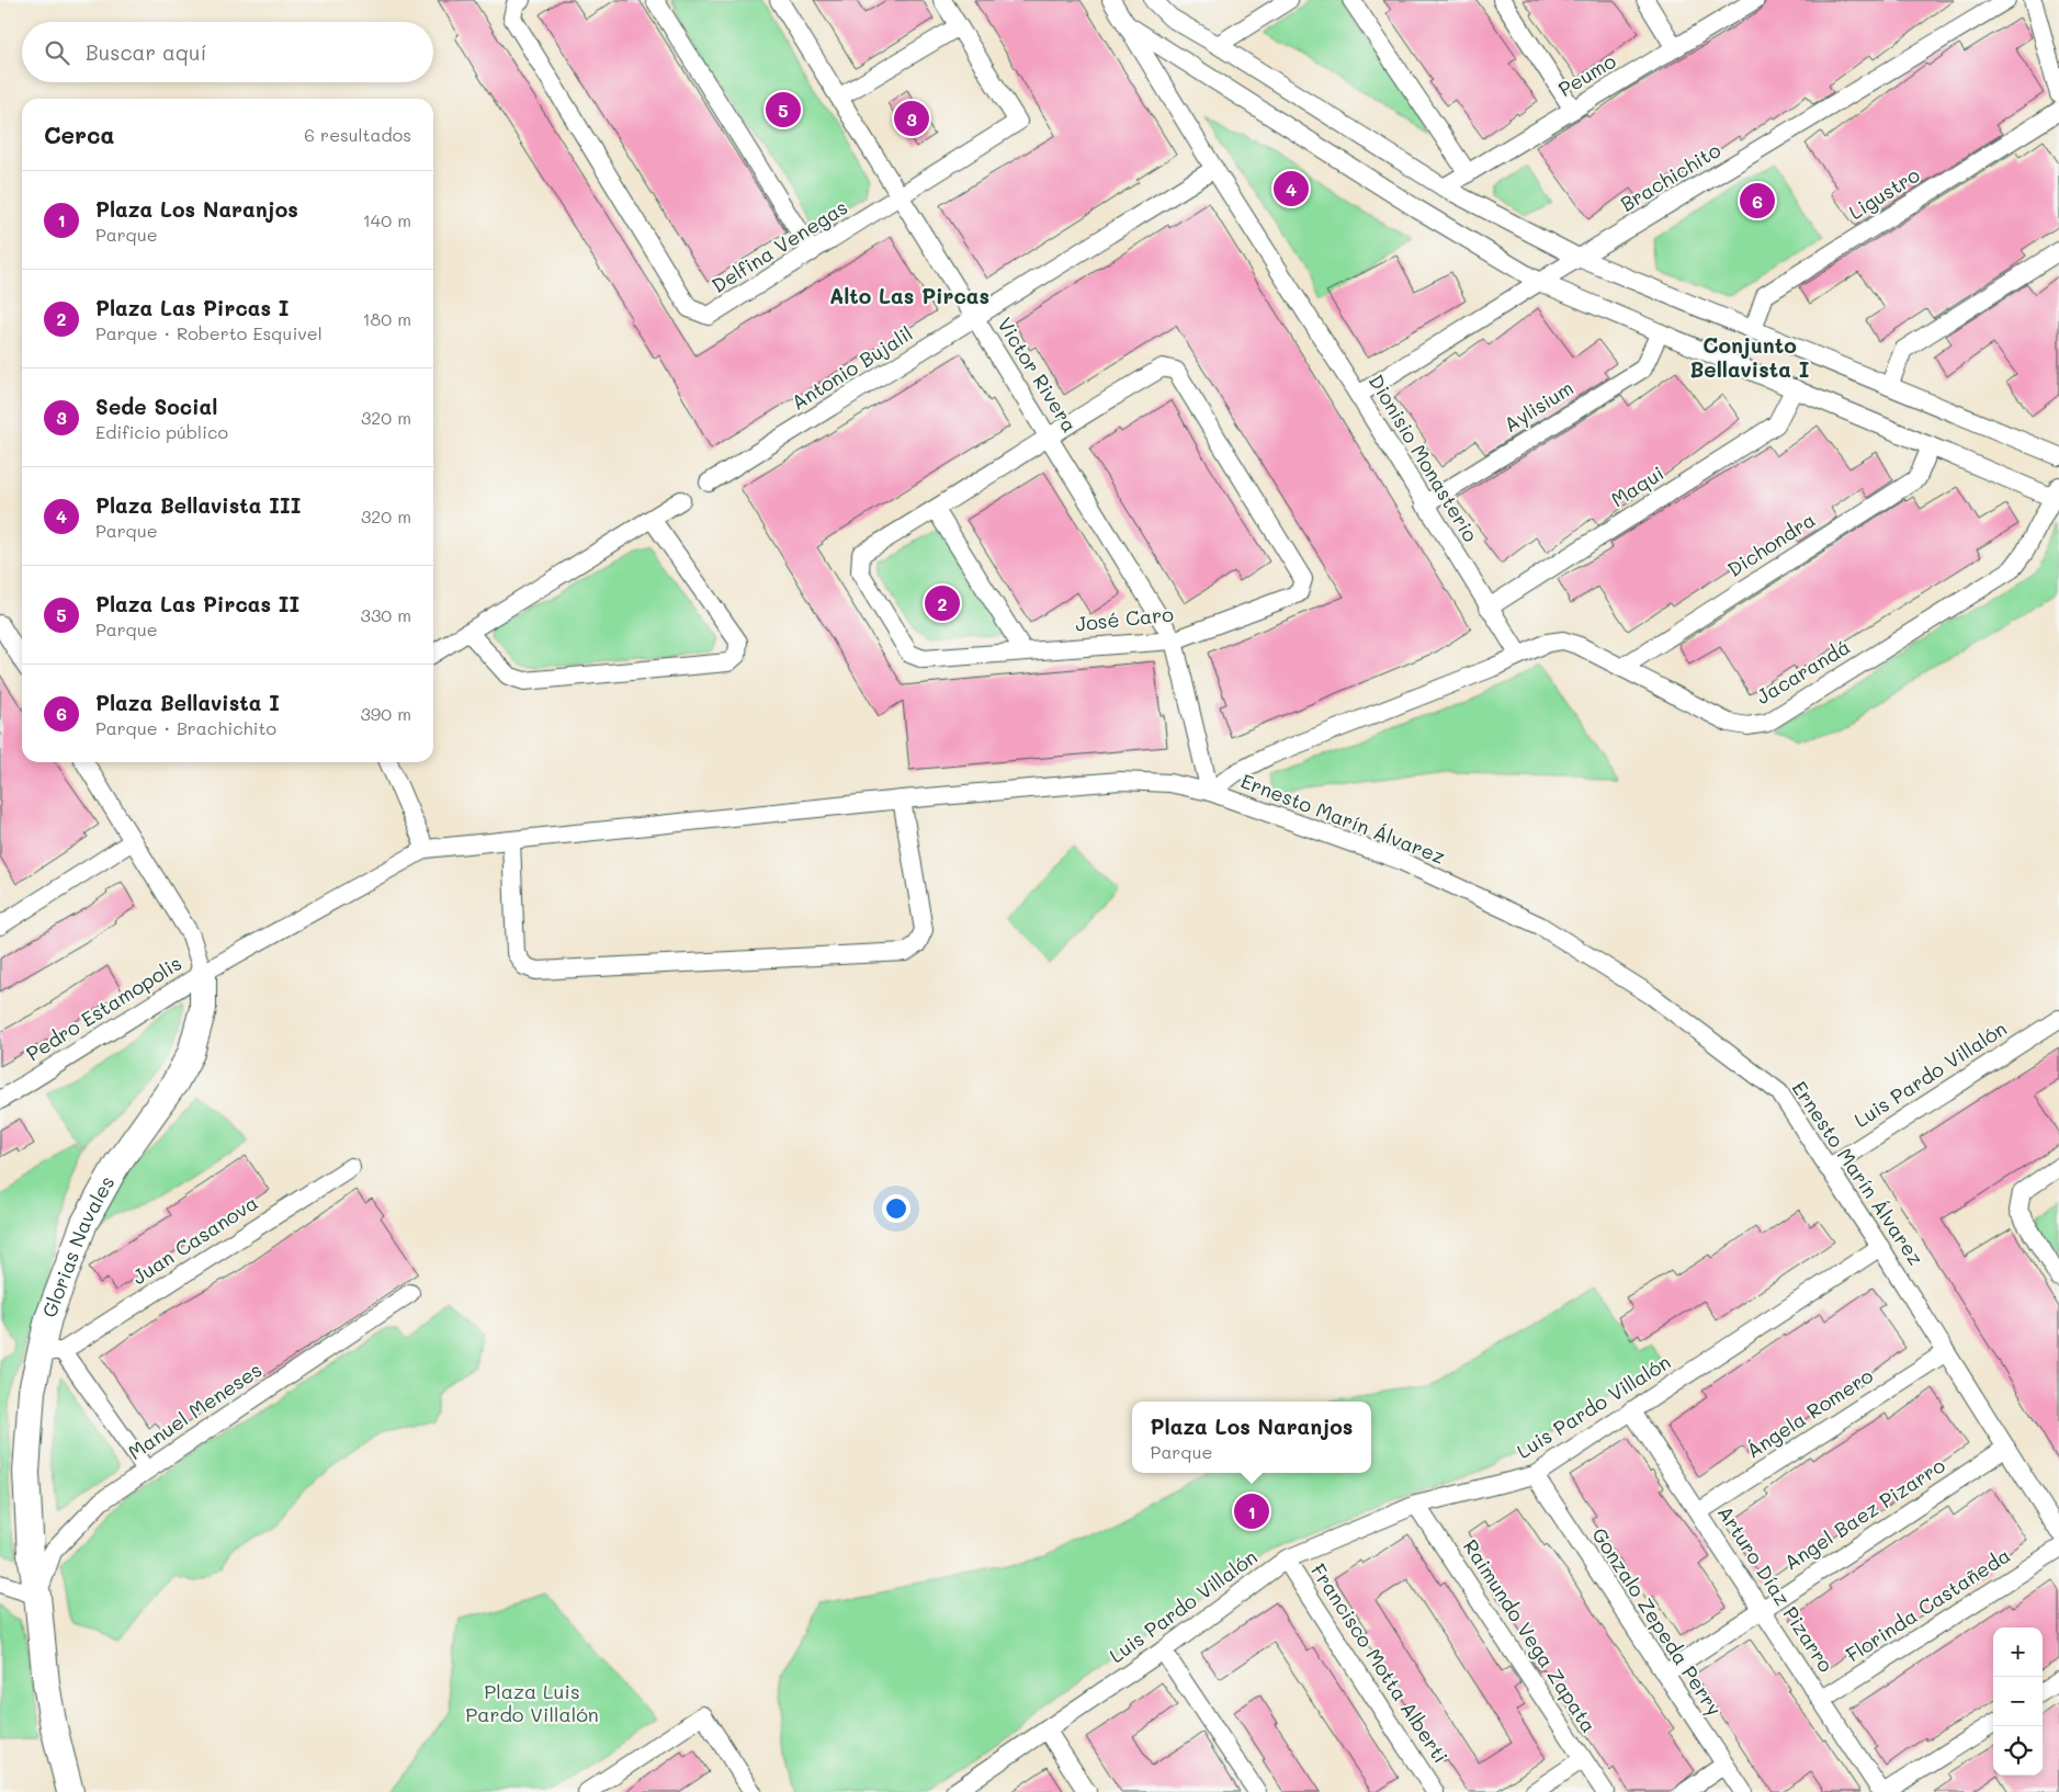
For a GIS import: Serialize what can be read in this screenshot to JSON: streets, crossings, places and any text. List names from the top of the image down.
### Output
{
  "streets": {
    "street": [
      "Peumo",
      "Brachichito",
      "Ligustro",
      "Delfina Venegas",
      "Antonio Bujalil",
      "Victor Rivera",
      "Aylisium",
      "Dionisio Monasterio",
      "Maqui",
      "Dichondra",
      "José Caro",
      "Jacarandá",
      "Ernesto Marín Álvarez",
      "Pedro Estamopolis",
      "Luis Pardo Villalón",
      "Juan Casanova",
      "Glorias Navales",
      "Manuel Meneses",
      "Ángela Romero",
      "Angel Baez Pizarro",
      "Arturo Díaz Pizarro",
      "Florinda Castañeda",
      "Gonzalo Zepeda Perry",
      "Raimundo Vega Zapata",
      "Francisco Motta Alberti"
    ]
  },
  "crossings": [
    ["Brachichito", "Dionisio Monasterio"],
    ["Delfina Venegas", "Victor Rivera"],
    ["Antonio Bujalil", "Victor Rivera"],
    ["Antonio Bujalil", "Dionisio Monasterio"],
    ["Victor Rivera", "José Caro"],
    ["Victor Rivera", "Ernesto Marín Álvarez"],
    ["Aylisium", "Dionisio Monasterio"],
    ["Dionisio Monasterio", "Maqui"],
    ["Dionisio Monasterio", "Jacarandá"],
    ["Dichondra", "Jacarandá"],
    ["Ernesto Marín Álvarez", "Pedro Estamopolis"],
    ["Ernesto Marín Álvarez", "Luis Pardo Villalón"],
    ["Ernesto Marín Álvarez", "Ángela Romero"],
    ["Ernesto Marín Álvarez", "Angel Baez Pizarro"],
    ["Pedro Estamopolis", "Glorias Navales"],
    ["Luis Pardo Villalón", "Arturo Díaz Pizarro"],
    ["Luis Pardo Villalón", "Gonzalo Zepeda Perry"],
    ["Luis Pardo Villalón", "Raimundo Vega Zapata"],
    ["Luis Pardo Villalón", "Francisco Motta Alberti"],
    ["Juan Casanova", "Glorias Navales"],
    ["Glorias Navales", "Manuel Meneses"],
    ["Ángela Romero", "Arturo Díaz Pizarro"],
    ["Angel Baez Pizarro", "Arturo Díaz Pizarro"],
    ["Angel Baez Pizarro", "Gonzalo Zepeda Perry"],
    ["Arturo Díaz Pizarro", "Florinda Castañeda"]
  ],
  "districts": ["Alto Las Pircas", "Conjunto Bellavista I"],
  "parks": ["Plaza Luis Pardo Villalón"],
  "page": {
    "search": "Buscar aquí",
    "pins": [
      "5",
      "3",
      "4",
      "6",
      "2",
      "1"
    ],
    "heading": ["Cerca", "6 resultados"],
    "list": [
      {
        "mark": "1",
        "name": "Plaza Los Naranjos",
        "note": "Parque",
        "value": "140 m"
      },
      {
        "mark": "2",
        "name": "Plaza Las Pircas I",
        "note": "Parque · Roberto Esquivel",
        "value": "180 m"
      },
      {
        "mark": "3",
        "name": "Sede Social",
        "note": "Edificio público",
        "value": "320 m"
      },
      {
        "mark": "4",
        "name": "Plaza Bellavista III",
        "note": "Parque",
        "value": "320 m"
      },
      {
        "mark": "5",
        "name": "Plaza Las Pircas II",
        "note": "Parque",
        "value": "330 m"
      },
      {
        "mark": "6",
        "name": "Plaza Bellavista I",
        "note": "Parque · Brachichito",
        "value": "390 m"
      }
    ],
    "popup": ["Plaza Los Naranjos", "Parque"],
    "map_buttons": ["+", "−"]
  }
}
